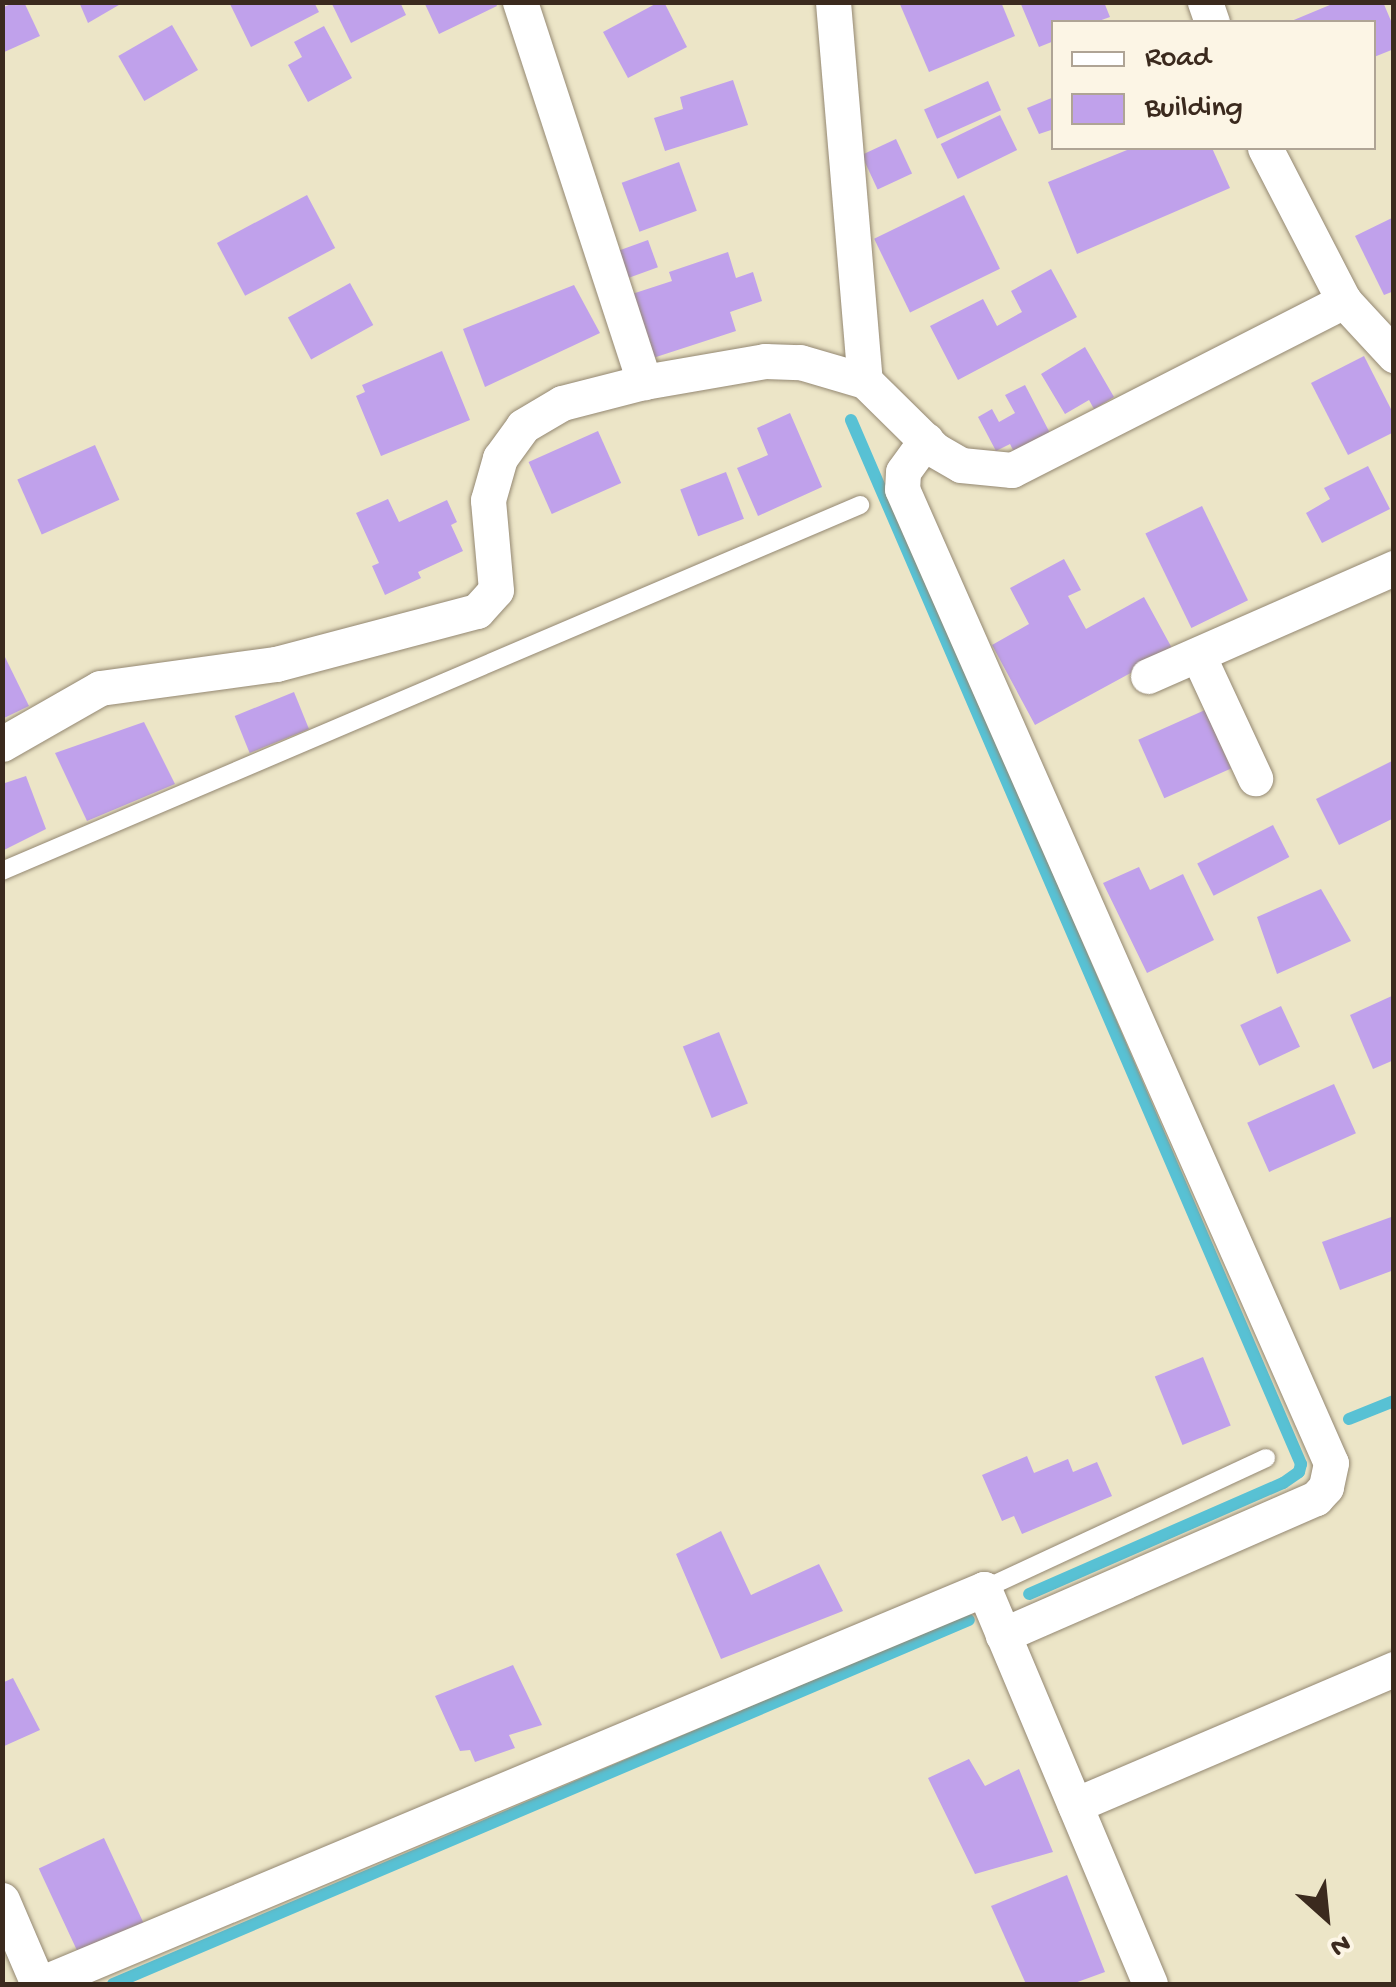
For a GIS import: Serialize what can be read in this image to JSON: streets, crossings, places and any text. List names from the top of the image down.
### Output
{
  "legend": ["Road", "Building"],
  "north": "bottom right"
}
